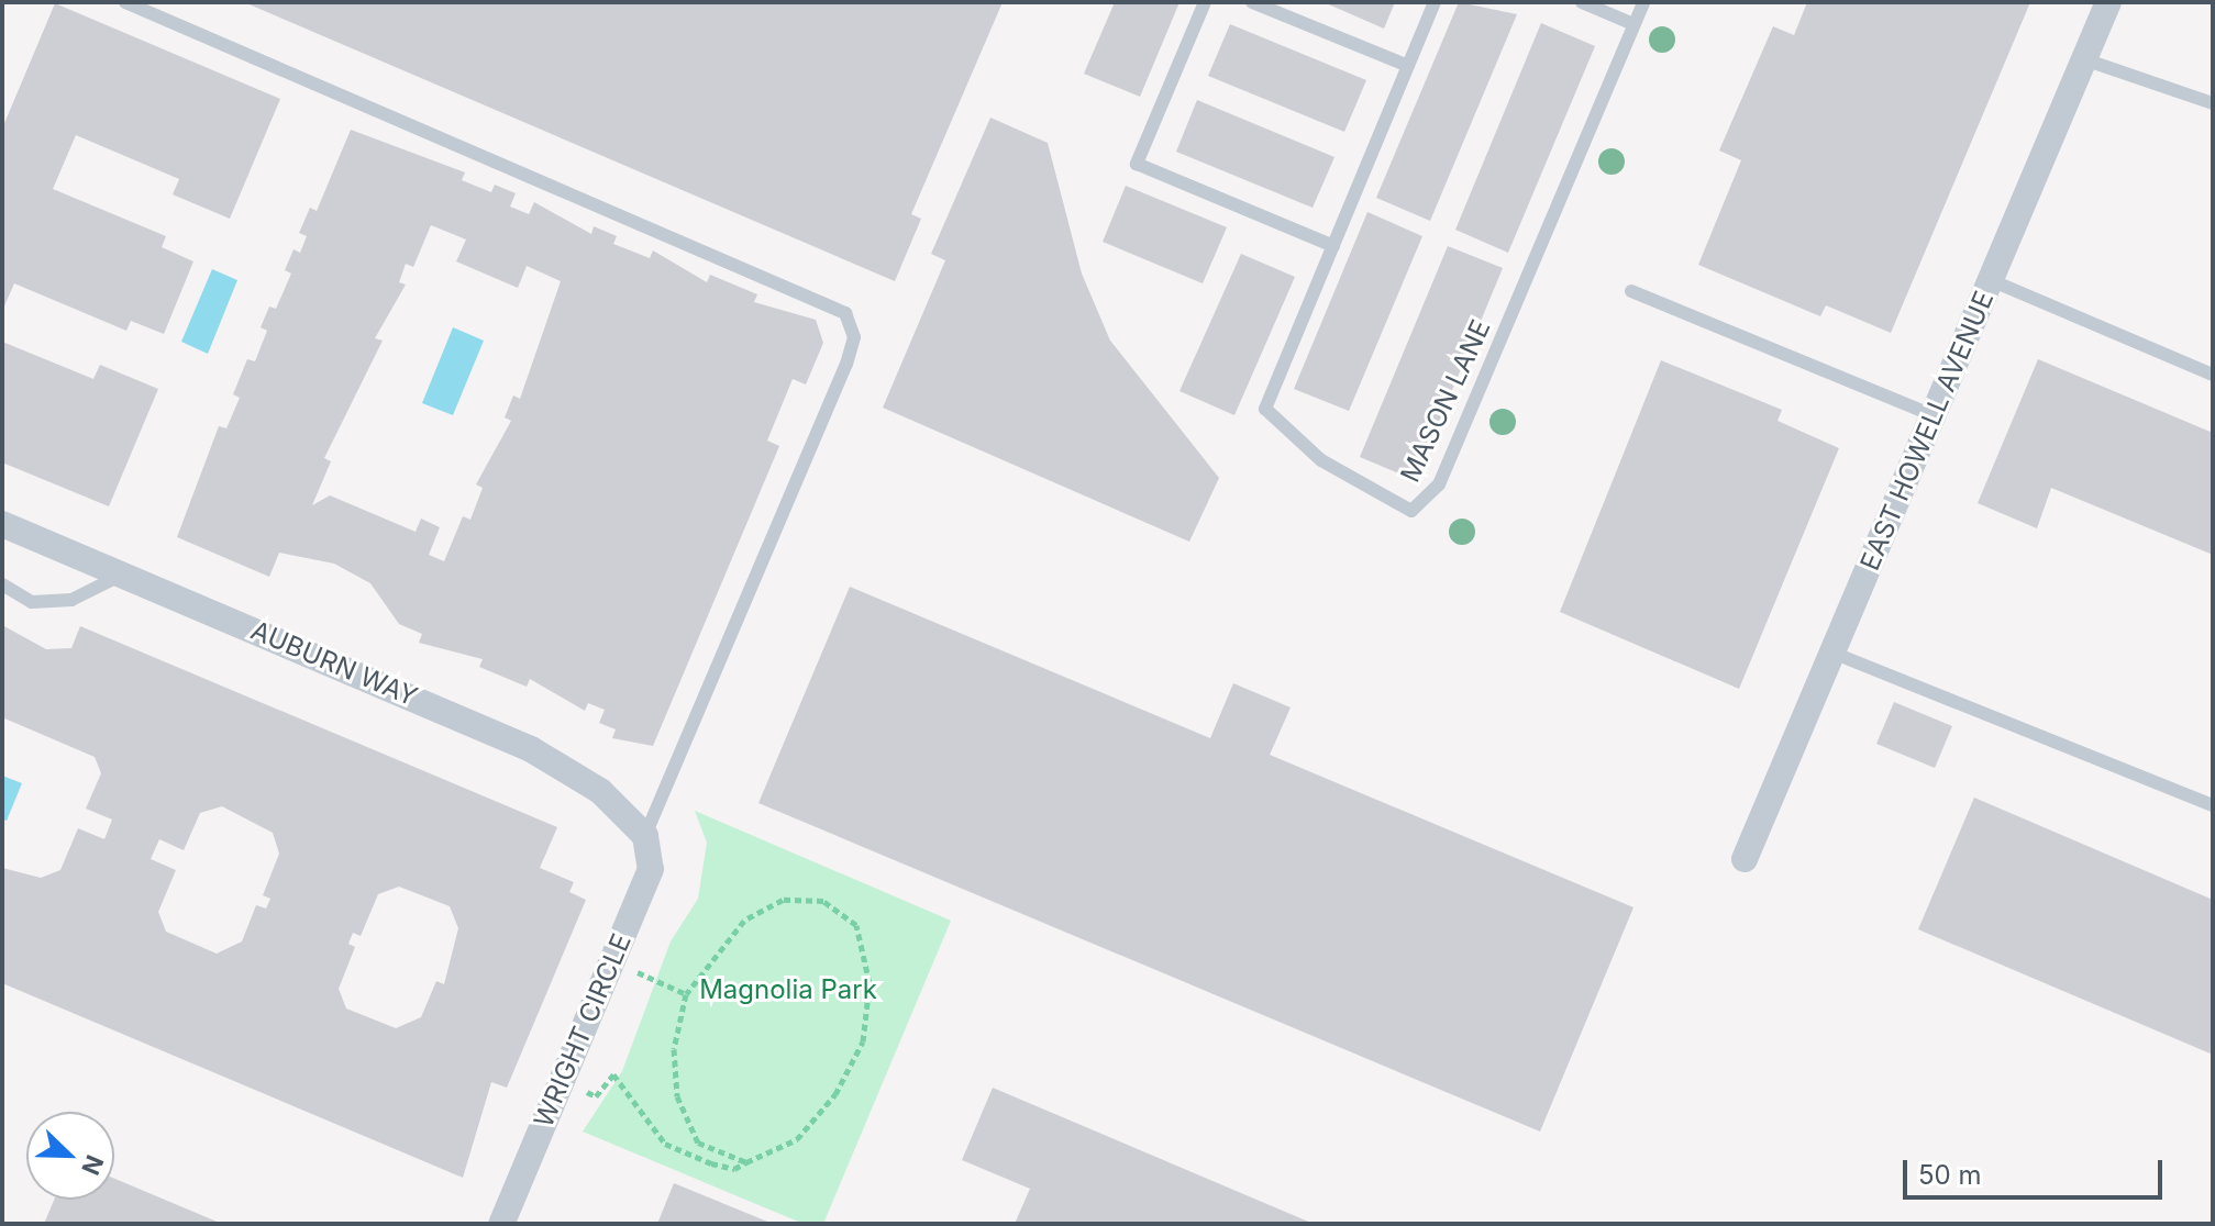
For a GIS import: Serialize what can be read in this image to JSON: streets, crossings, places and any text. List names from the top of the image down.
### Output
{
  "streets": {
    "street": ["EAST HOWELL AVENUE", "AUBURN WAY", "WRIGHT CIRCLE"],
    "lane": ["MASON LANE"]
  },
  "crossings": [
    ["AUBURN WAY", "WRIGHT CIRCLE"]
  ],
  "parks": ["Magnolia Park"],
  "scale_bar": "50 m",
  "north": "bottom right"
}
